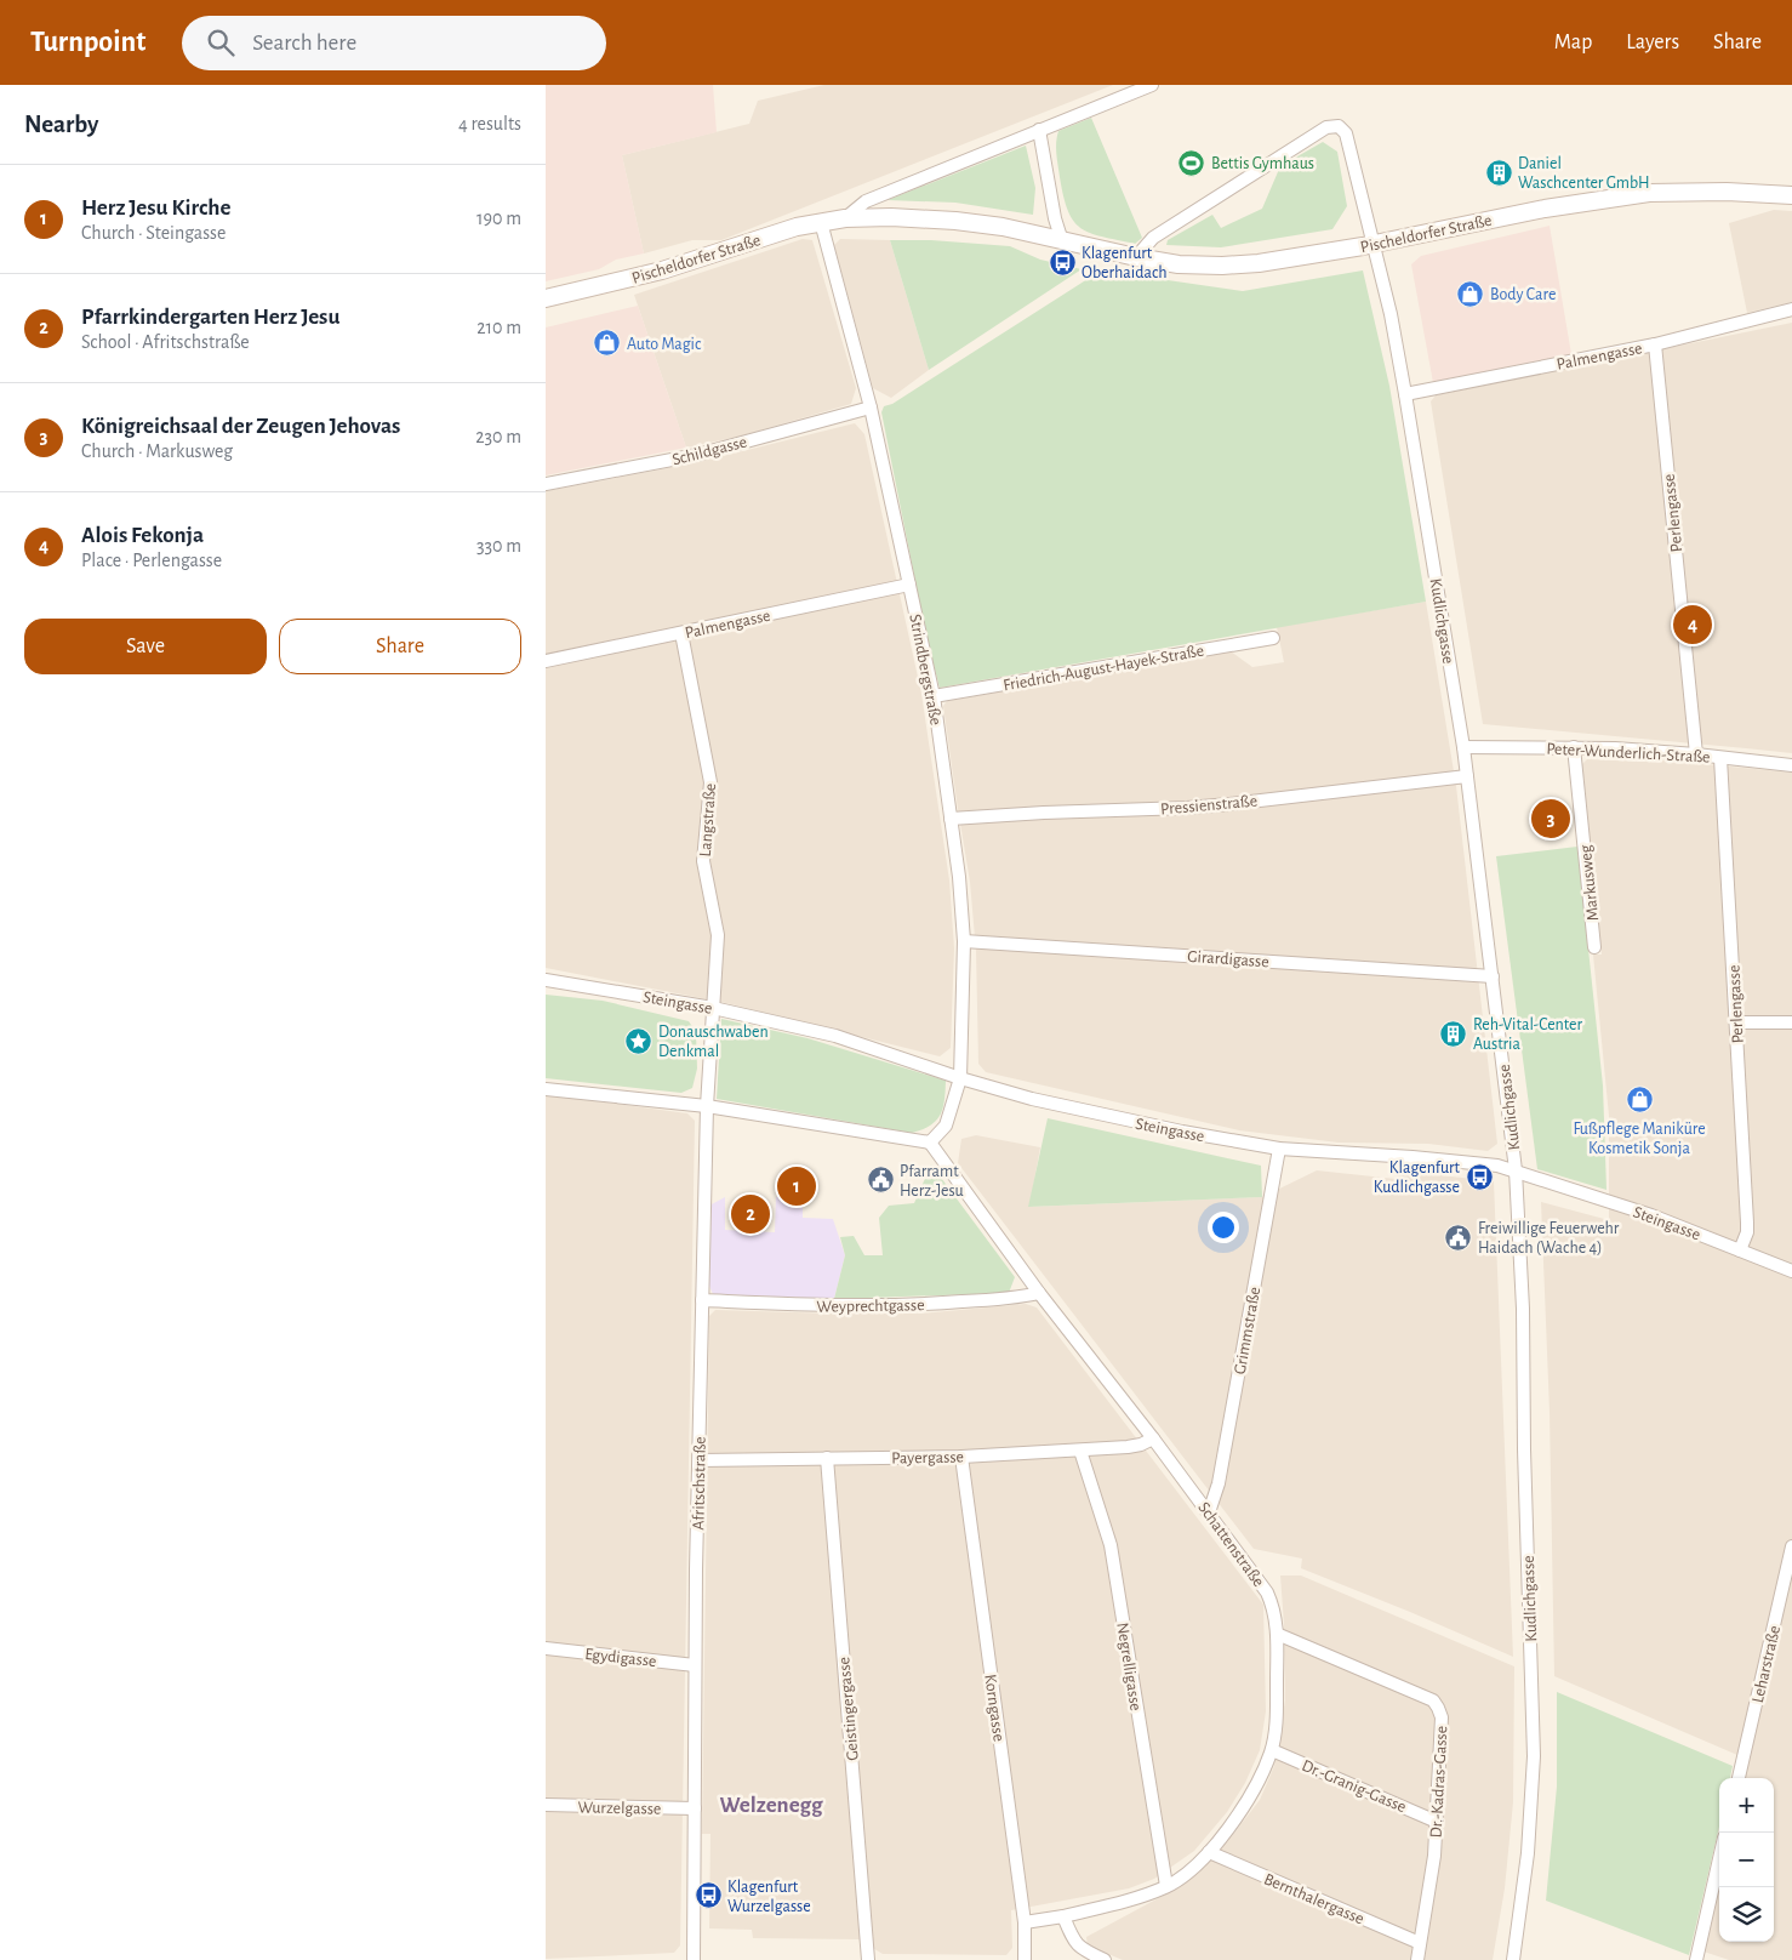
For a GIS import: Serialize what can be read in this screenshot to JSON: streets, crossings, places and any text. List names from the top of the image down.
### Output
{
  "streets": {
    "main road": ["Pischeldorfer Straße"],
    "street": [
      "Palmengasse",
      "Schildgasse",
      "Perlengasse",
      "Kudlichgasse",
      "Friedrich-August-Hayek-Straße",
      "Strindbergstraße",
      "Peter-Wunderlich-Straße",
      "Pressienstraße",
      "Langstraße",
      "Markusweg",
      "Girardigasse",
      "Steingasse",
      "Weyprechtgasse",
      "Grimmstraße",
      "Payergasse",
      "Afritschstraße",
      "Schattenstraße",
      "Egydigasse",
      "Leharstraße",
      "Negrelligasse",
      "Korngasse",
      "Geistingergasse",
      "Dr.-Kadras-Gasse",
      "Dr.-Granig-Gasse",
      "Wurzelgasse",
      "Bernthalergasse"
    ]
  },
  "crossings": [
    ["Pischeldorfer Straße", "Kudlichgasse"],
    ["Pischeldorfer Straße", "Strindbergstraße"],
    ["Palmengasse", "Perlengasse"],
    ["Palmengasse", "Kudlichgasse"],
    ["Palmengasse", "Strindbergstraße"],
    ["Palmengasse", "Langstraße"],
    ["Schildgasse", "Strindbergstraße"],
    ["Perlengasse", "Peter-Wunderlich-Straße"],
    ["Perlengasse", "Steingasse"],
    ["Kudlichgasse", "Peter-Wunderlich-Straße"],
    ["Kudlichgasse", "Pressienstraße"],
    ["Kudlichgasse", "Girardigasse"],
    ["Kudlichgasse", "Steingasse"],
    ["Friedrich-August-Hayek-Straße", "Strindbergstraße"],
    ["Strindbergstraße", "Pressienstraße"],
    ["Strindbergstraße", "Girardigasse"],
    ["Strindbergstraße", "Steingasse"],
    ["Strindbergstraße", "Schattenstraße"],
    ["Peter-Wunderlich-Straße", "Markusweg"],
    ["Langstraße", "Steingasse"],
    ["Langstraße", "Afritschstraße"],
    ["Steingasse", "Grimmstraße"],
    ["Steingasse", "Afritschstraße"],
    ["Weyprechtgasse", "Afritschstraße"],
    ["Weyprechtgasse", "Schattenstraße"],
    ["Grimmstraße", "Schattenstraße"],
    ["Payergasse", "Afritschstraße"],
    ["Payergasse", "Schattenstraße"],
    ["Payergasse", "Negrelligasse"],
    ["Payergasse", "Korngasse"],
    ["Payergasse", "Geistingergasse"],
    ["Afritschstraße", "Egydigasse"],
    ["Afritschstraße", "Wurzelgasse"],
    ["Schattenstraße", "Negrelligasse"],
    ["Schattenstraße", "Korngasse"],
    ["Schattenstraße", "Dr.-Kadras-Gasse"],
    ["Schattenstraße", "Dr.-Granig-Gasse"],
    ["Schattenstraße", "Bernthalergasse"],
    ["Dr.-Kadras-Gasse", "Dr.-Granig-Gasse"],
    ["Dr.-Kadras-Gasse", "Bernthalergasse"]
  ],
  "districts": ["Welzenegg"],
  "places": {
    "sports": ["Bettis Gymhaus"],
    "building": ["Daniel Waschcenter GmbH", "Reh-Vital-Center Austria"],
    "bus stop": ["Klagenfurt Oberhaidach", "Klagenfurt Kudlichgasse", "Klagenfurt Wurzelgasse"],
    "shop": ["Body Care", "Auto Magic", "Fußpflege Maniküre Kosmetik Sonja"],
    "place": ["Donauschwaben Denkmal"],
    "public building": ["Pfarramt Herz-Jesu", "Freiwillige Feuerwehr Haidach (Wache 4)"]
  },
  "page": {
    "header": "Turnpoint",
    "search": "Search here",
    "nav": ["Map", "Layers", "Share"],
    "heading": ["Nearby", "4 results"],
    "list": [
      {
        "mark": "1",
        "name": "Herz Jesu Kirche",
        "note": "Church · Steingasse",
        "value": "190 m"
      },
      {
        "mark": "2",
        "name": "Pfarrkindergarten Herz Jesu",
        "note": "School · Afritschstraße",
        "value": "210 m"
      },
      {
        "mark": "3",
        "name": "Königreichsaal der Zeugen Jehovas",
        "note": "Church · Markusweg",
        "value": "230 m"
      },
      {
        "mark": "4",
        "name": "Alois Fekonja",
        "note": "Place · Perlengasse",
        "value": "330 m"
      }
    ],
    "buttons": ["Save", "Share"],
    "pins": [
      "4",
      "3",
      "1",
      "2"
    ],
    "map_buttons": ["+", "−"]
  }
}
